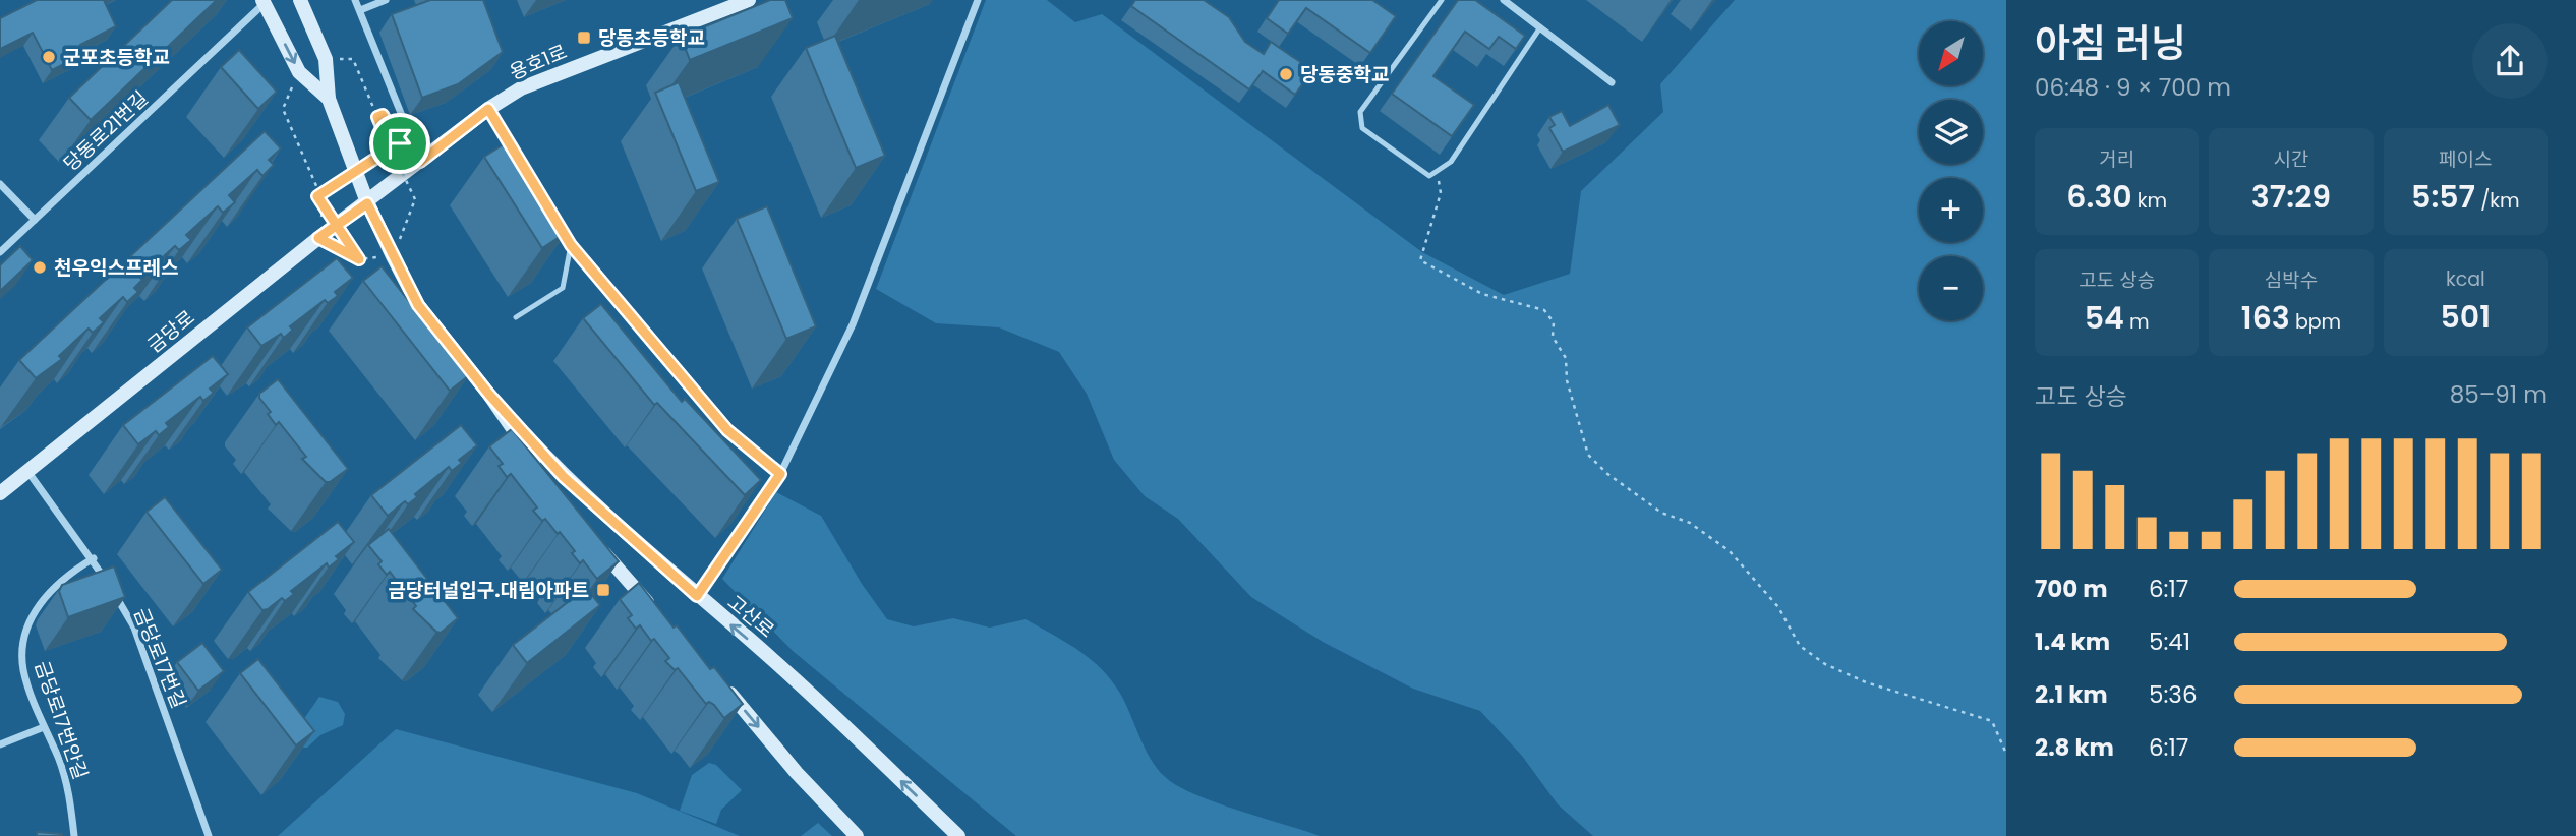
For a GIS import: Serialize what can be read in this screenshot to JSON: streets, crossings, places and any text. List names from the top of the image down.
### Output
{
  "streets": {
    "street": [
      "용호1로",
      "당동로21번길",
      "금당로",
      "고산로",
      "금당로17번길",
      "금당로17번안길"
    ]
  },
  "crossings": [
    ["용호1로", "금당로"],
    ["용호1로", "고산로"],
    ["당동로21번길", "고산로"],
    ["금당로", "고산로"]
  ],
  "places": {
    "transit": ["당동초등학교", "금당터널입구.대림아파트"],
    "other": ["군포초등학교", "당동중학교", "천우익스프레스"]
  },
  "north": "bottom left",
  "page": {
    "heading": ["아침 러닝", "06:48 · 9 × 700 m"],
    "map_buttons": ["+", "−"],
    "stats": [
      ["거리", "6.30 km"],
      ["시간", "37:29"],
      ["페이스", "5:57 /km"],
      ["고도 상승", "54 m"],
      ["심박수", "163 bpm"],
      ["kcal", "501"]
    ],
    "chart": ["고도 상승", "85–91 m"],
    "list": [
      {
        "name": "700 m",
        "note": "6:17"
      },
      {
        "name": "1.4 km",
        "note": "5:41"
      },
      {
        "name": "2.1 km",
        "note": "5:36"
      },
      {
        "name": "2.8 km",
        "note": "6:17"
      }
    ]
  }
}
